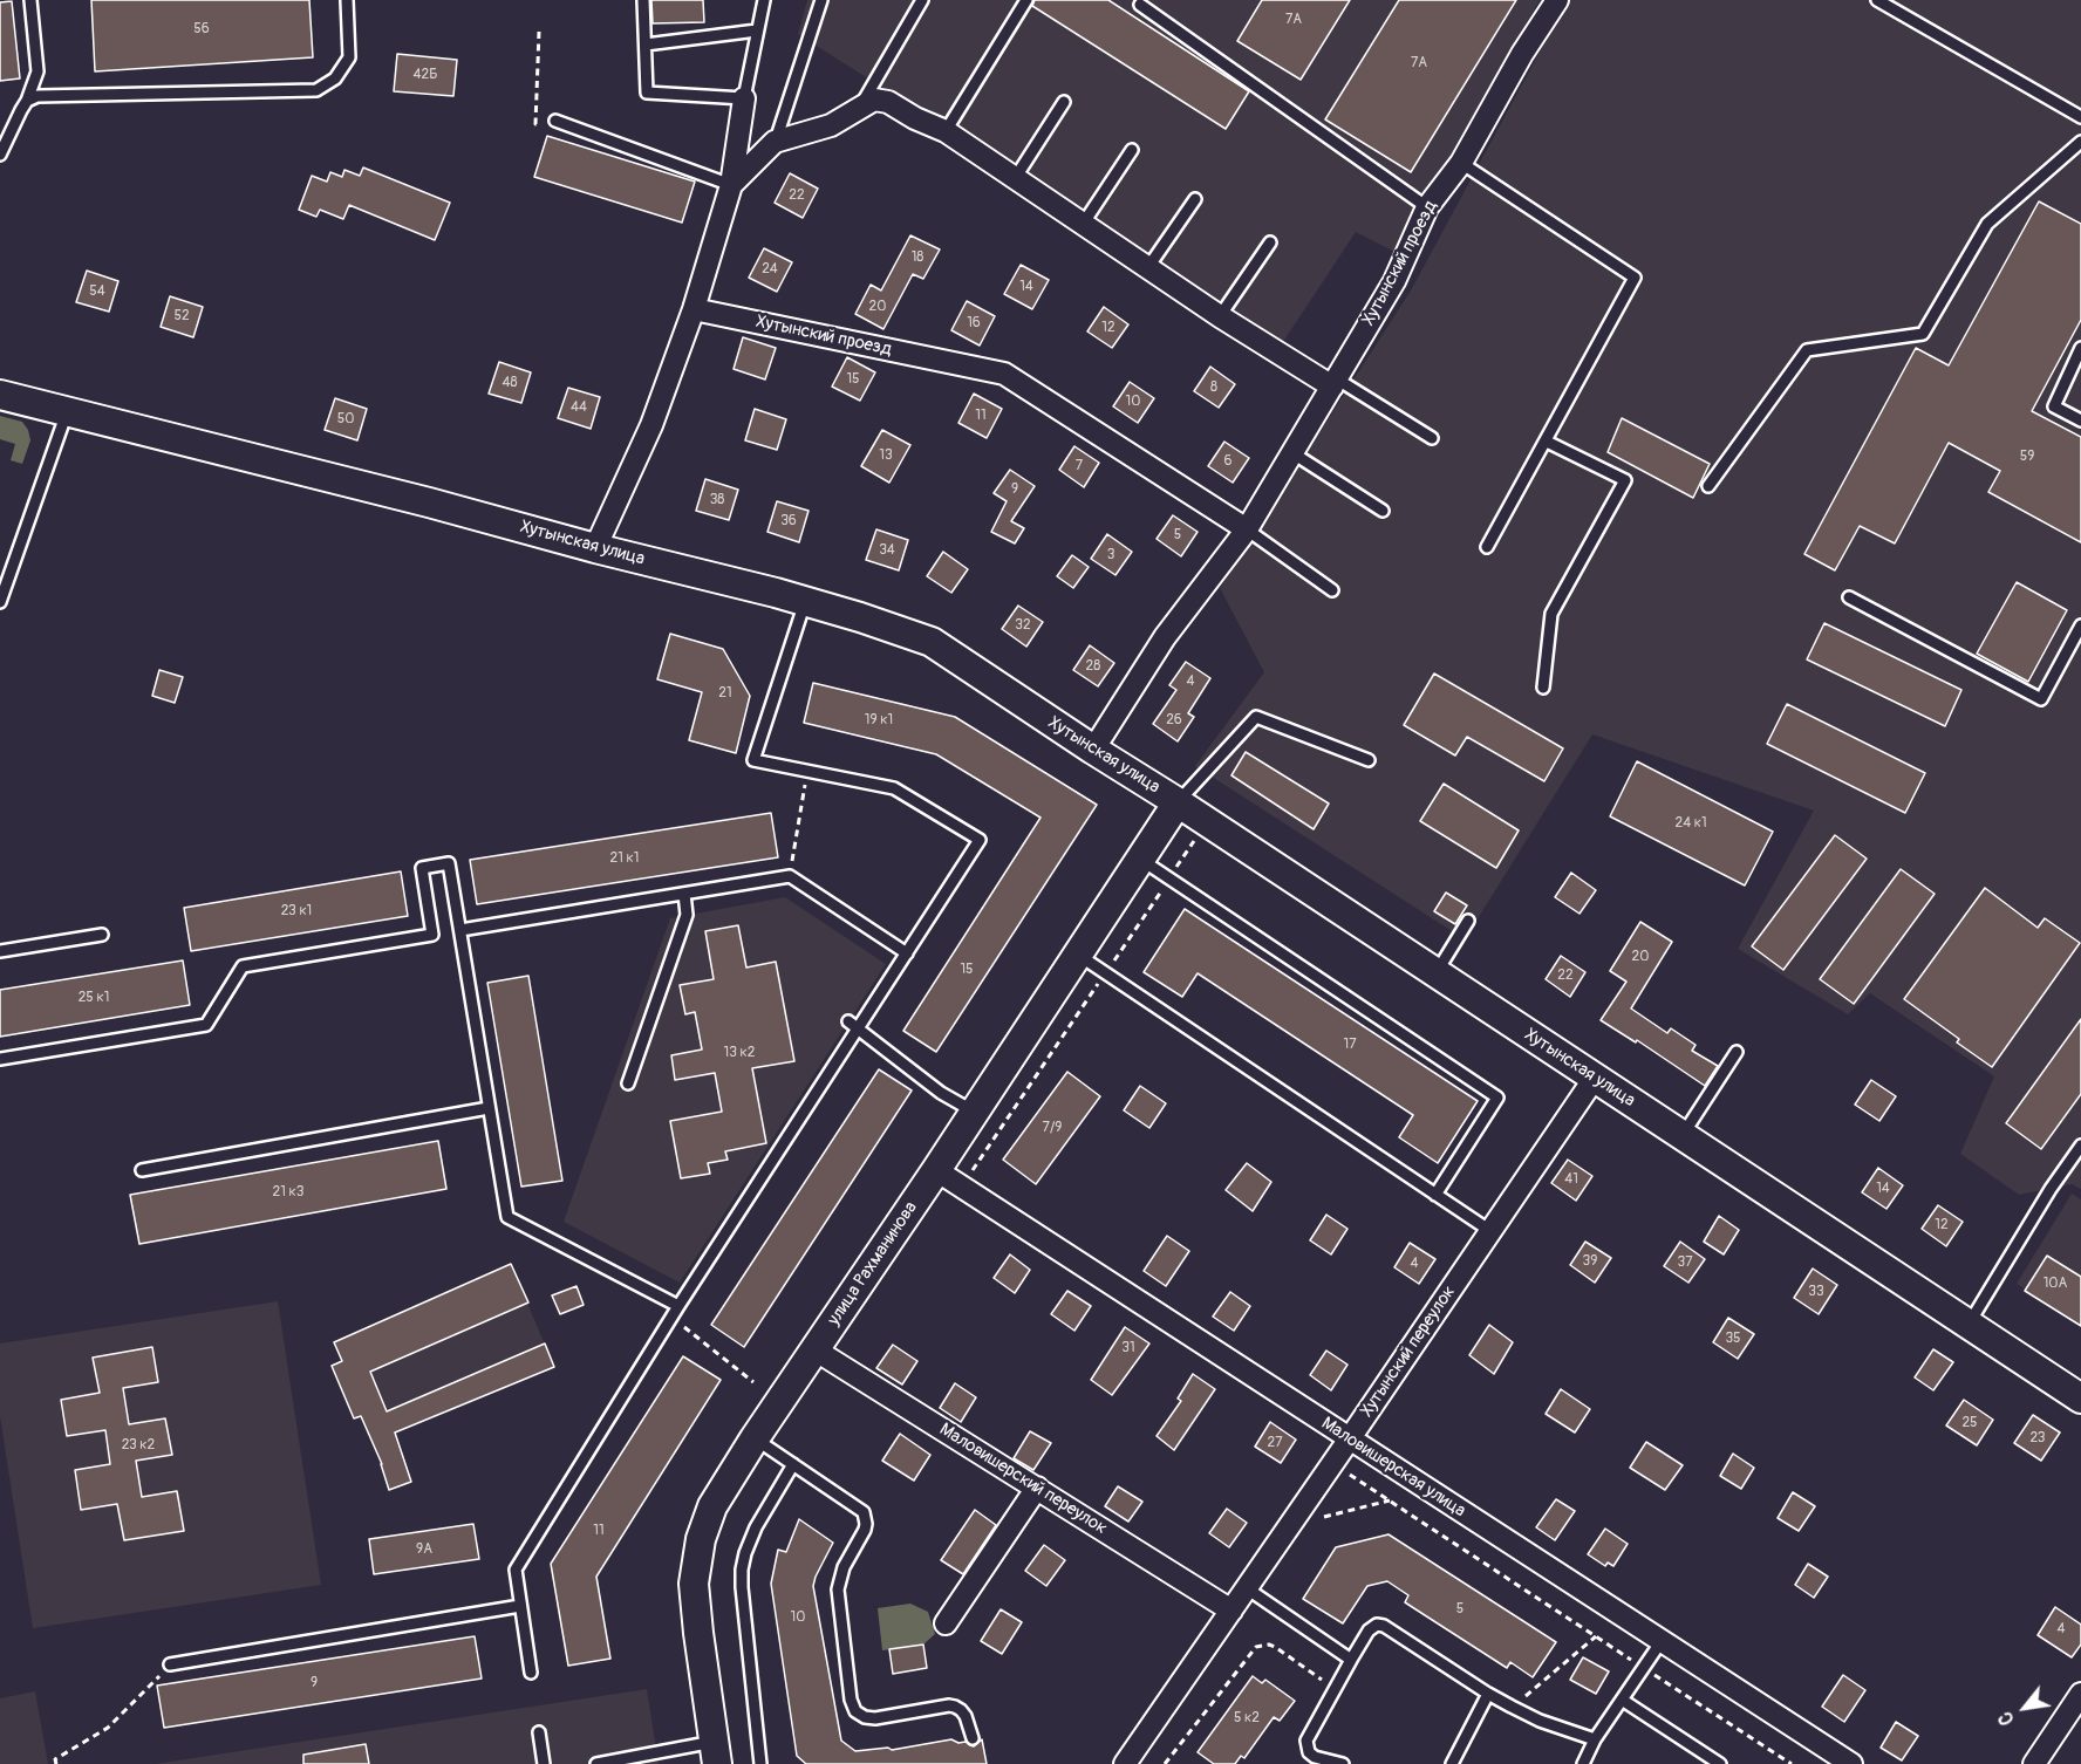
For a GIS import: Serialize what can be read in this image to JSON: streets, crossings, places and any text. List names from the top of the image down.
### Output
{
  "streets": {
    "street": [
      "Хутынский проезд",
      "Хутынская улица",
      "улица Рахманинова",
      "Хутынский переулок",
      "Маловишерская улица",
      "Маловишерский переулок"
    ]
  },
  "crossings": [
    ["Хутынский проезд", "Хутынская улица"],
    ["Хутынская улица", "улица Рахманинова"],
    ["Хутынская улица", "Хутынский переулок"],
    ["улица Рахманинова", "Маловишерская улица"],
    ["улица Рахманинова", "Маловишерский переулок"],
    ["Хутынский переулок", "Маловишерская улица"],
    ["Хутынский переулок", "Маловишерский переулок"]
  ],
  "house_numbers": [
    "7А",
    "56",
    "7А",
    "42Б",
    "22",
    "18",
    "24",
    "14",
    "54",
    "20",
    "52",
    "16",
    "12",
    "15",
    "48",
    "8",
    "10",
    "44",
    "11",
    "50",
    "13",
    "59",
    "6",
    "7",
    "9",
    "38",
    "36",
    "5",
    "34",
    "3",
    "32",
    "28",
    "4",
    "21",
    "19 к1",
    "26",
    "24 к1",
    "21 к1",
    "23 к1",
    "20",
    "15",
    "22",
    "25 к1",
    "17",
    "13 к2",
    "7/9",
    "41",
    "14",
    "21 к3",
    "12",
    "39",
    "37",
    "4",
    "10А",
    "33",
    "35",
    "31",
    "25",
    "23",
    "27",
    "23 к2",
    "11",
    "9А",
    "5",
    "10",
    "4",
    "9",
    "5 к2"
  ],
  "north": "bottom left"
}
